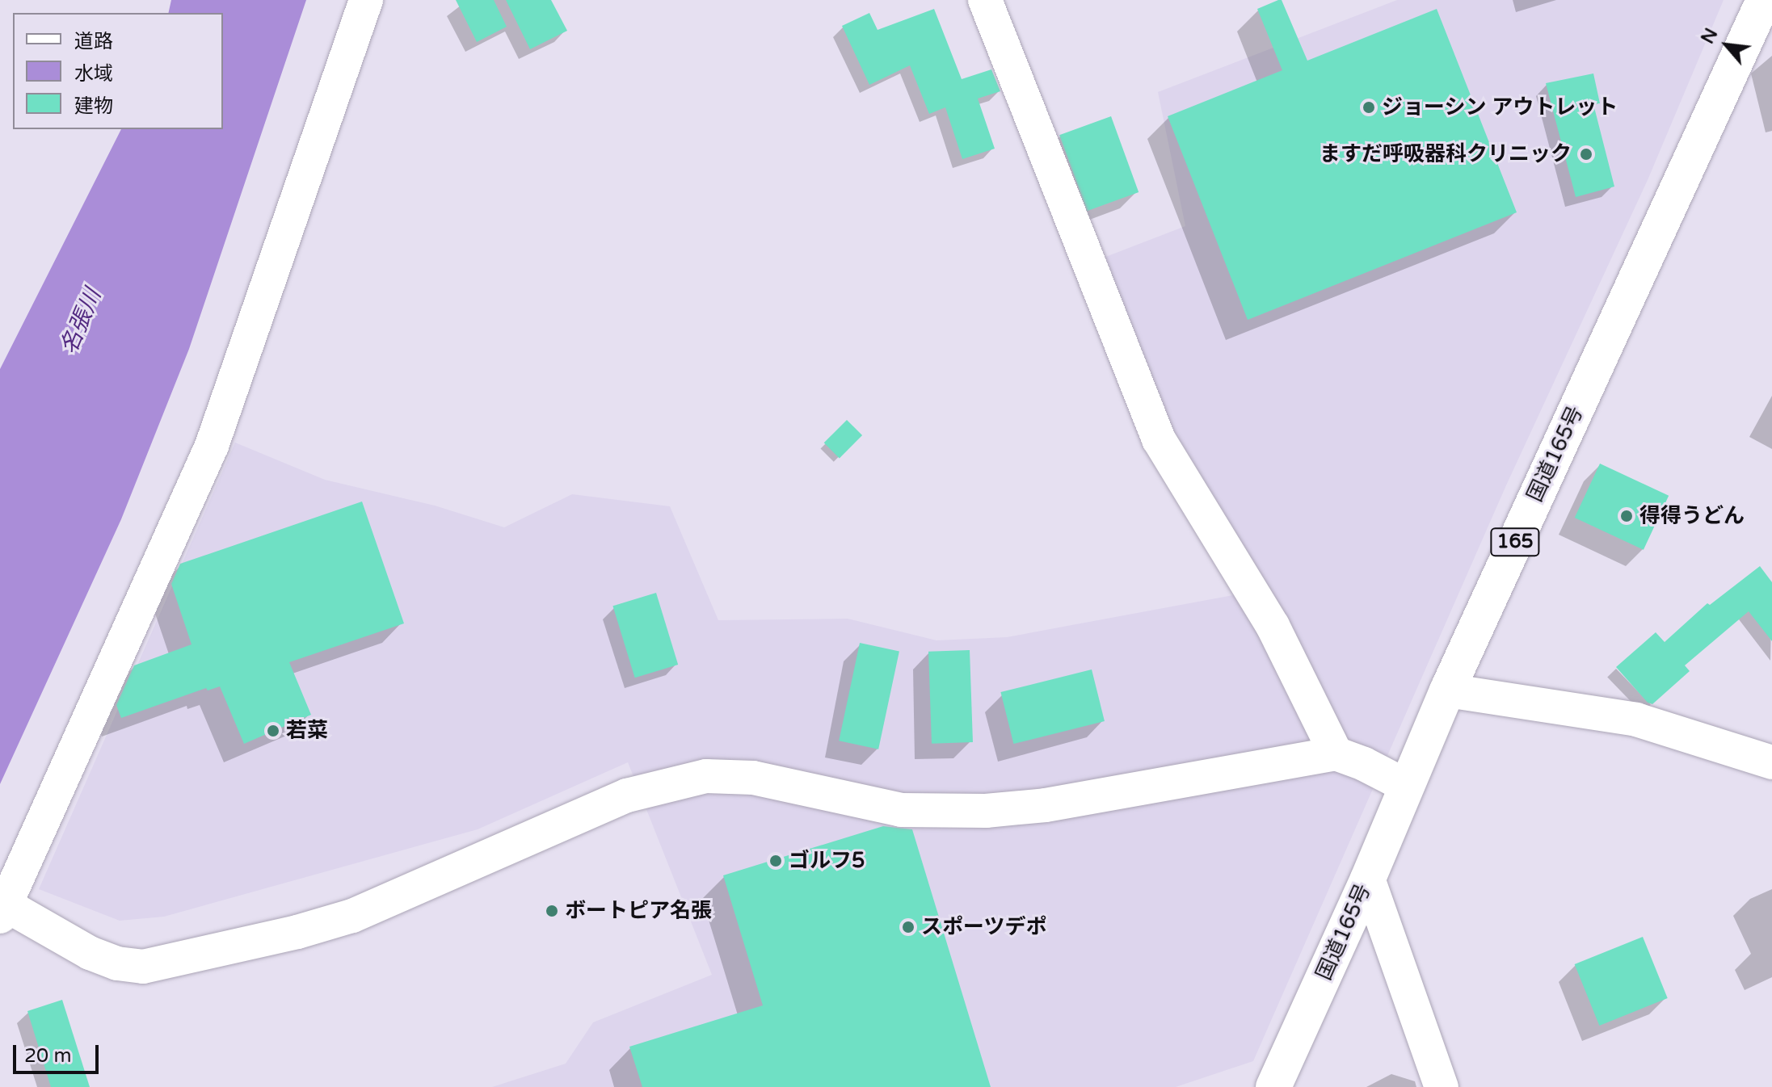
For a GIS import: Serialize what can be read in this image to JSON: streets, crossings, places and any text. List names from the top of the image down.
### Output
{
  "streets": {
    "highway": ["国道165号", "165"]
  },
  "water": ["名張川"],
  "places": [
    "ジョーシン アウトレット",
    "ますだ呼吸器科クリニック",
    "得得うどん",
    "若菜",
    "ゴルフ5",
    "ボートピア名張",
    "スポーツデポ"
  ],
  "legend": ["道路", "水域", "建物"],
  "scale_bar": "20 m",
  "north": "top left"
}
